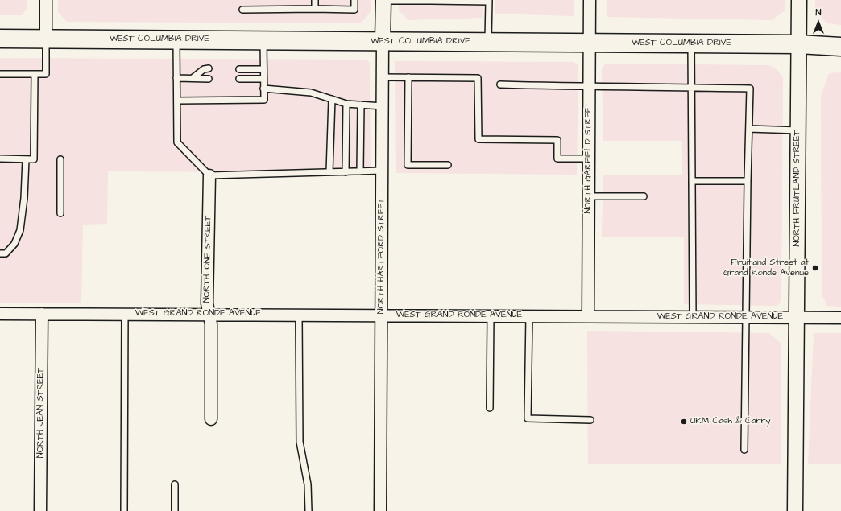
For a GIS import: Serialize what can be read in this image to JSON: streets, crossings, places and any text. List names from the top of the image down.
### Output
{
  "streets": {
    "main road": ["WEST COLUMBIA DRIVE"],
    "street": [
      "NORTH GARFIELD STREET",
      "NORTH FRUITLAND STREET",
      "NORTH HARTFORD STREET",
      "NORTH IONE STREET",
      "WEST GRAND RONDE AVENUE",
      "NORTH JEAN STREET"
    ]
  },
  "crossings": [
    ["WEST COLUMBIA DRIVE", "NORTH GARFIELD STREET"],
    ["WEST COLUMBIA DRIVE", "NORTH FRUITLAND STREET"],
    ["WEST COLUMBIA DRIVE", "NORTH HARTFORD STREET"],
    ["NORTH GARFIELD STREET", "WEST GRAND RONDE AVENUE"],
    ["NORTH FRUITLAND STREET", "WEST GRAND RONDE AVENUE"],
    ["NORTH HARTFORD STREET", "WEST GRAND RONDE AVENUE"],
    ["NORTH IONE STREET", "WEST GRAND RONDE AVENUE"],
    ["WEST GRAND RONDE AVENUE", "NORTH JEAN STREET"]
  ],
  "places": ["Fruitland Street at Grand Ronde Avenue", "URM Cash & Carry"],
  "north": "top"
}
